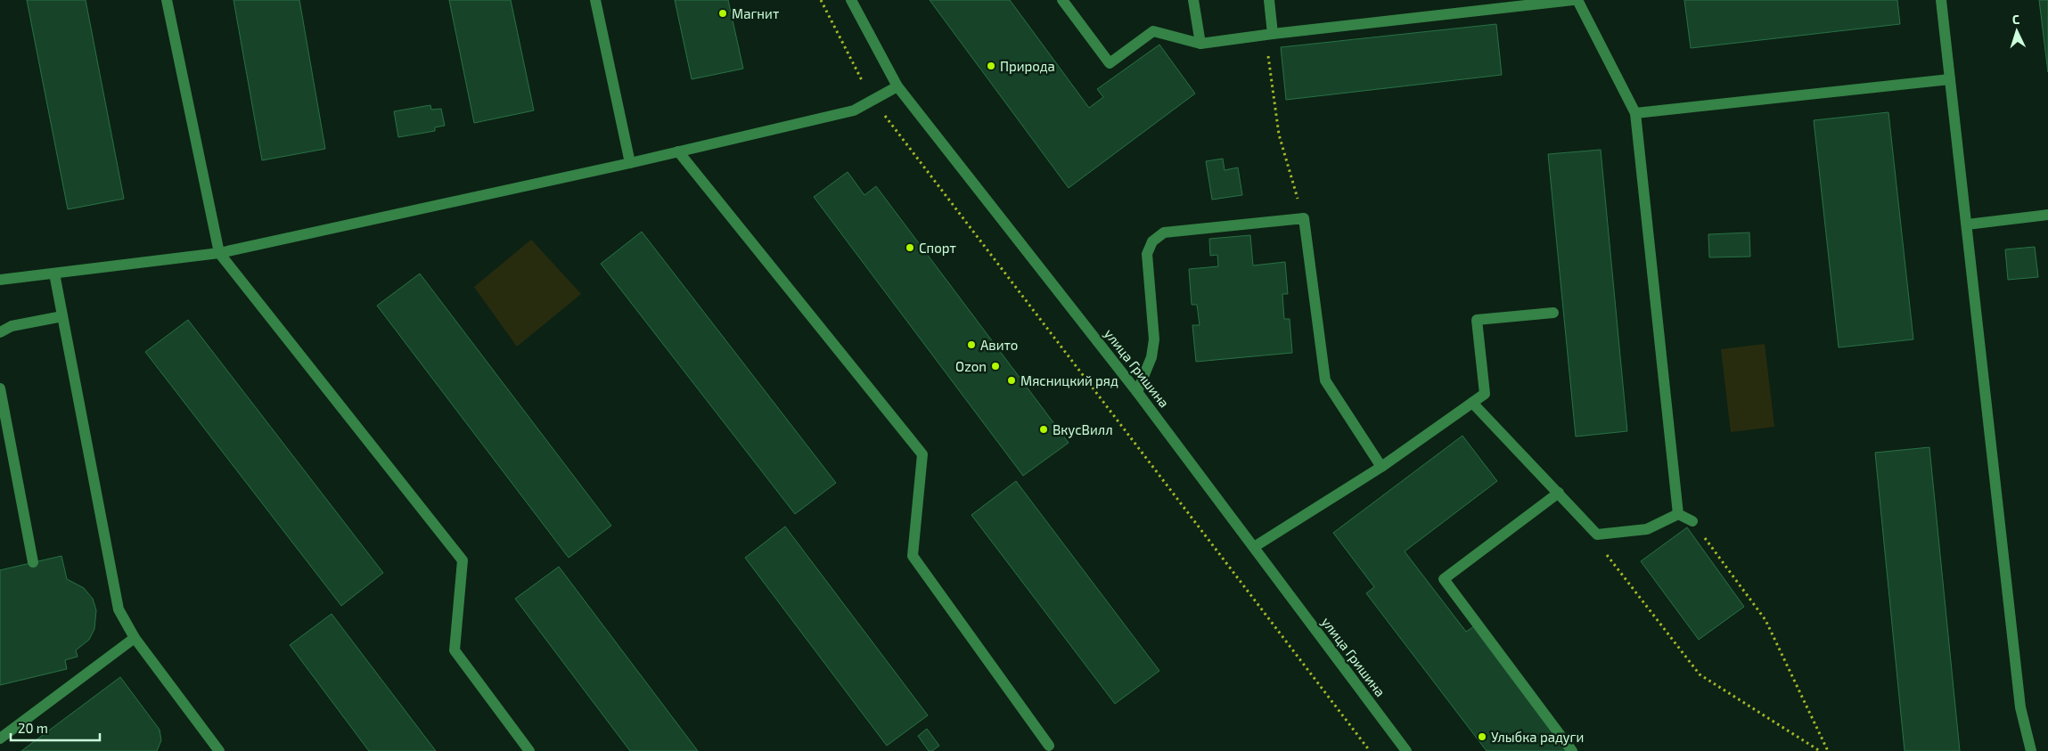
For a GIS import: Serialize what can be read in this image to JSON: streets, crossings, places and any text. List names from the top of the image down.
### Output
{
  "streets": {
    "street": ["улица Гришина"]
  },
  "places": [
    "Магнит",
    "Природа",
    "Спорт",
    "Авито",
    "Ozon",
    "Мясницкий ряд",
    "ВкусВилл",
    "Улыбка радуги"
  ],
  "scale_bar": "20 m",
  "north": "top"
}
